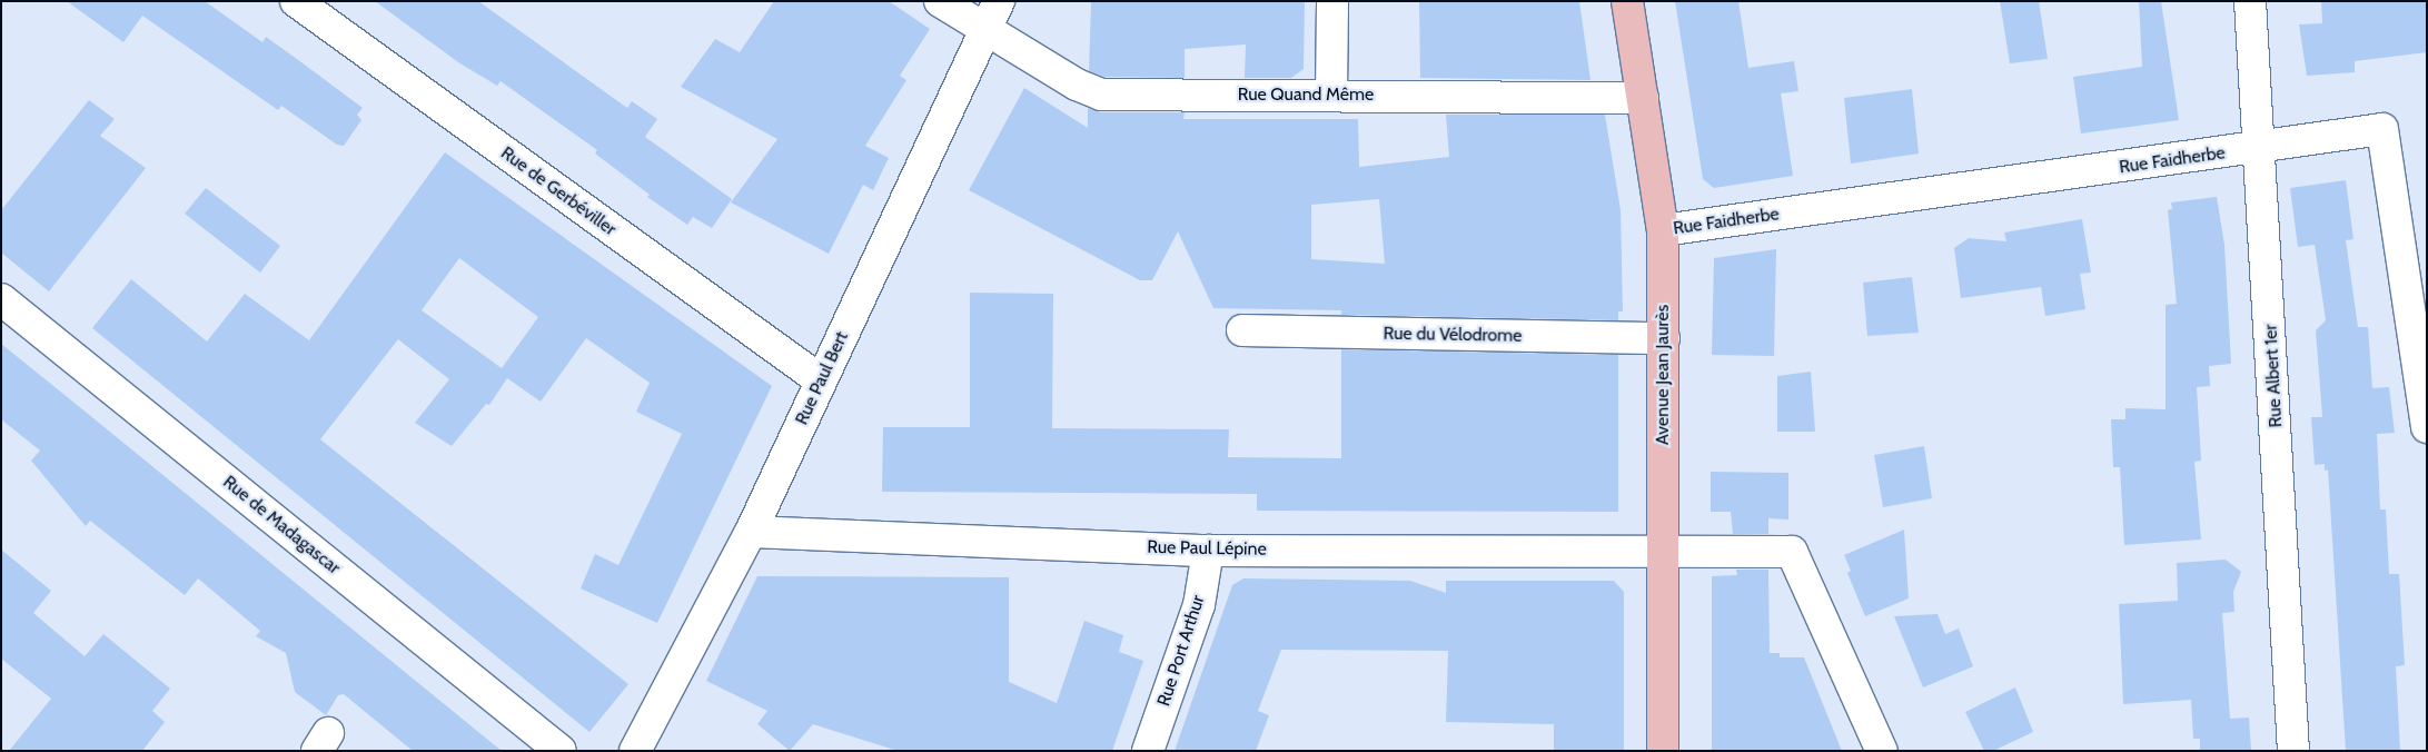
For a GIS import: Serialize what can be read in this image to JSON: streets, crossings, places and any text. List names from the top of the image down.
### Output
{
  "streets": {
    "main road": ["Avenue Jean Jaurès"],
    "street": [
      "Rue Quand Même",
      "Rue Faidherbe",
      "Rue de Gerbéviller",
      "Rue du Vélodrome",
      "Rue Albert 1er",
      "Rue Paul Bert",
      "Rue de Madagascar",
      "Rue Paul Lépine",
      "Rue Port Arthur"
    ]
  },
  "crossings": [
    ["Rue Quand Même", "Avenue Jean Jaurès"],
    ["Rue Quand Même", "Rue Paul Bert"],
    ["Rue Faidherbe", "Avenue Jean Jaurès"],
    ["Rue Faidherbe", "Rue Albert 1er"],
    ["Rue de Gerbéviller", "Rue Paul Bert"],
    ["Rue du Vélodrome", "Avenue Jean Jaurès"],
    ["Avenue Jean Jaurès", "Rue Paul Lépine"],
    ["Rue Paul Bert", "Rue Paul Lépine"],
    ["Rue Paul Lépine", "Rue Port Arthur"]
  ]
}
